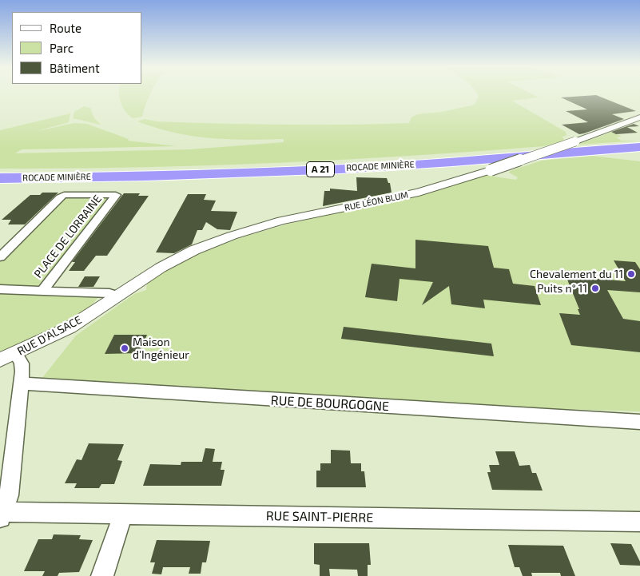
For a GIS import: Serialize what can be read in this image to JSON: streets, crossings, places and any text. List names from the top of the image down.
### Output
{
  "streets": {
    "highway": ["ROCADE MINIÈRE", "A 21"],
    "street": [
      "RUE LÉON BLUM",
      "PLACE DE LORRAINE",
      "RUE D'ALSACE",
      "RUE DE BOURGOGNE",
      "RUE SAINT-PIERRE"
    ]
  },
  "crossings": [
    ["RUE LÉON BLUM", "RUE D'ALSACE"]
  ],
  "places": ["Chevalement du 11", "Puits n° 11", "Maison d'Ingénieur"],
  "legend": ["Route", "Parc", "Bâtiment"]
}
